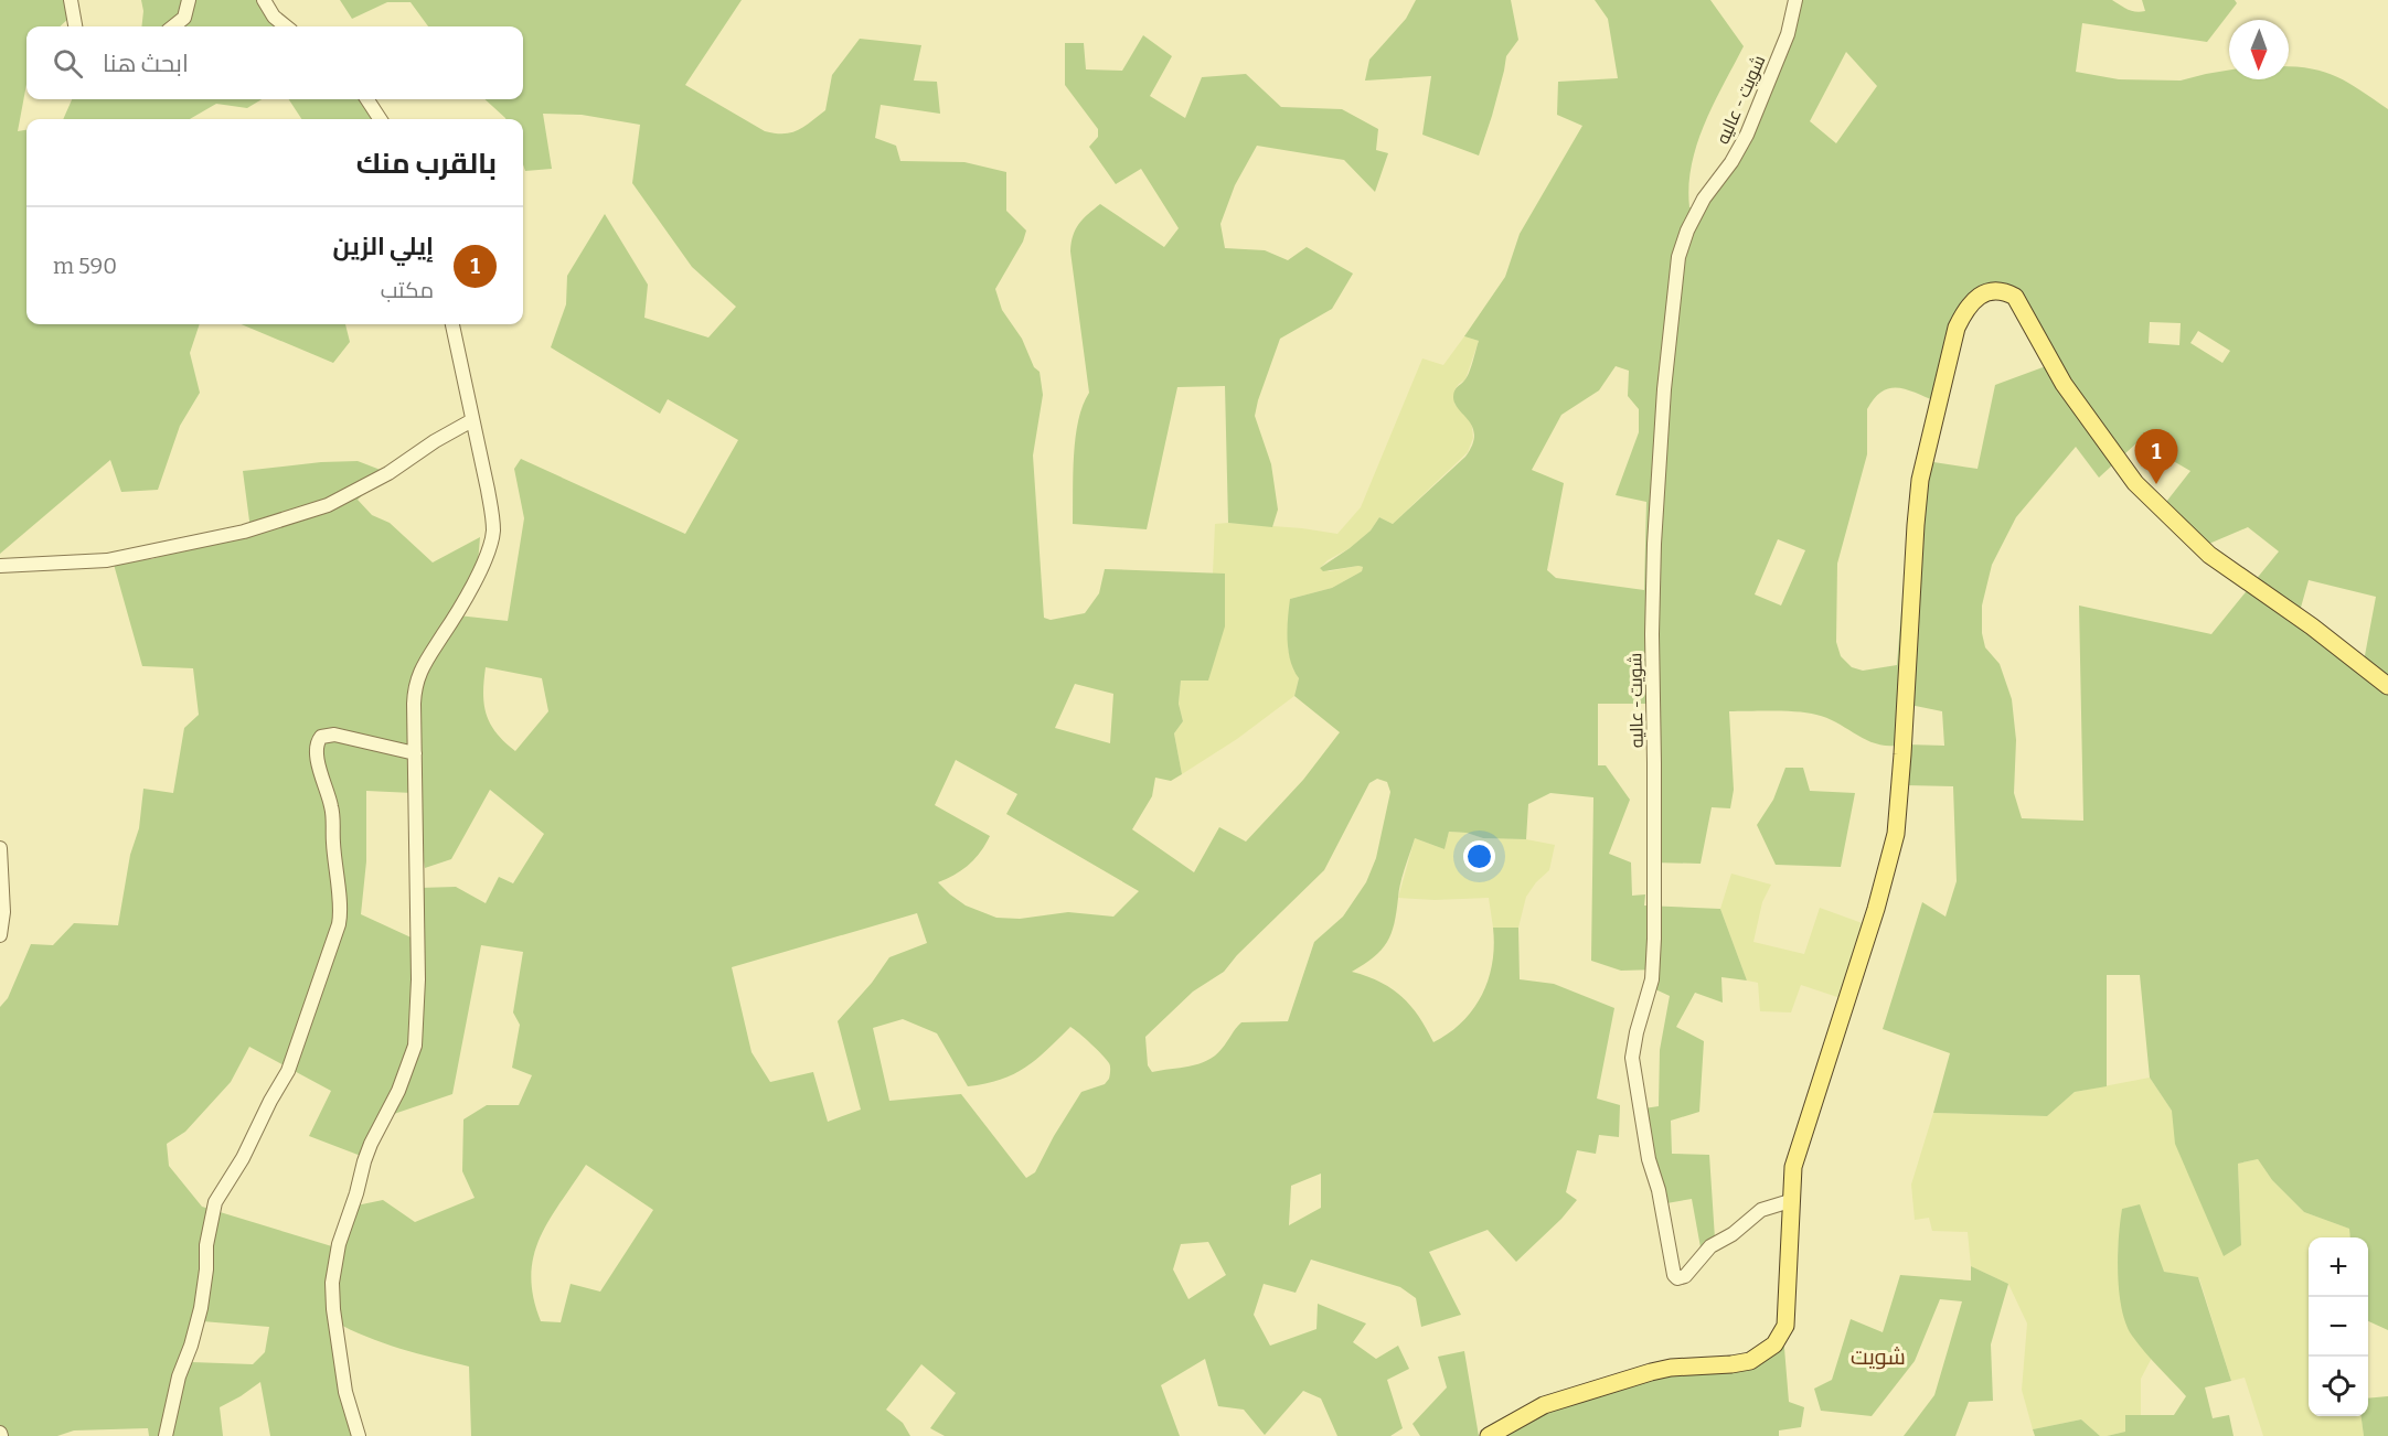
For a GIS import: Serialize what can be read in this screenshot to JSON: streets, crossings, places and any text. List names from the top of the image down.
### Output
{
  "streets": {
    "street": ["شويت - عاليه"]
  },
  "districts": ["شويت"],
  "north": "bottom",
  "page": {
    "search": "ابحث هنا",
    "heading": "بالقرب منك",
    "list": [
      {
        "mark": "1",
        "name": "إيلي الزين",
        "note": "مكتب",
        "value": "590 m"
      }
    ],
    "pins": "1",
    "map_buttons": ["+", "−"]
  }
}
